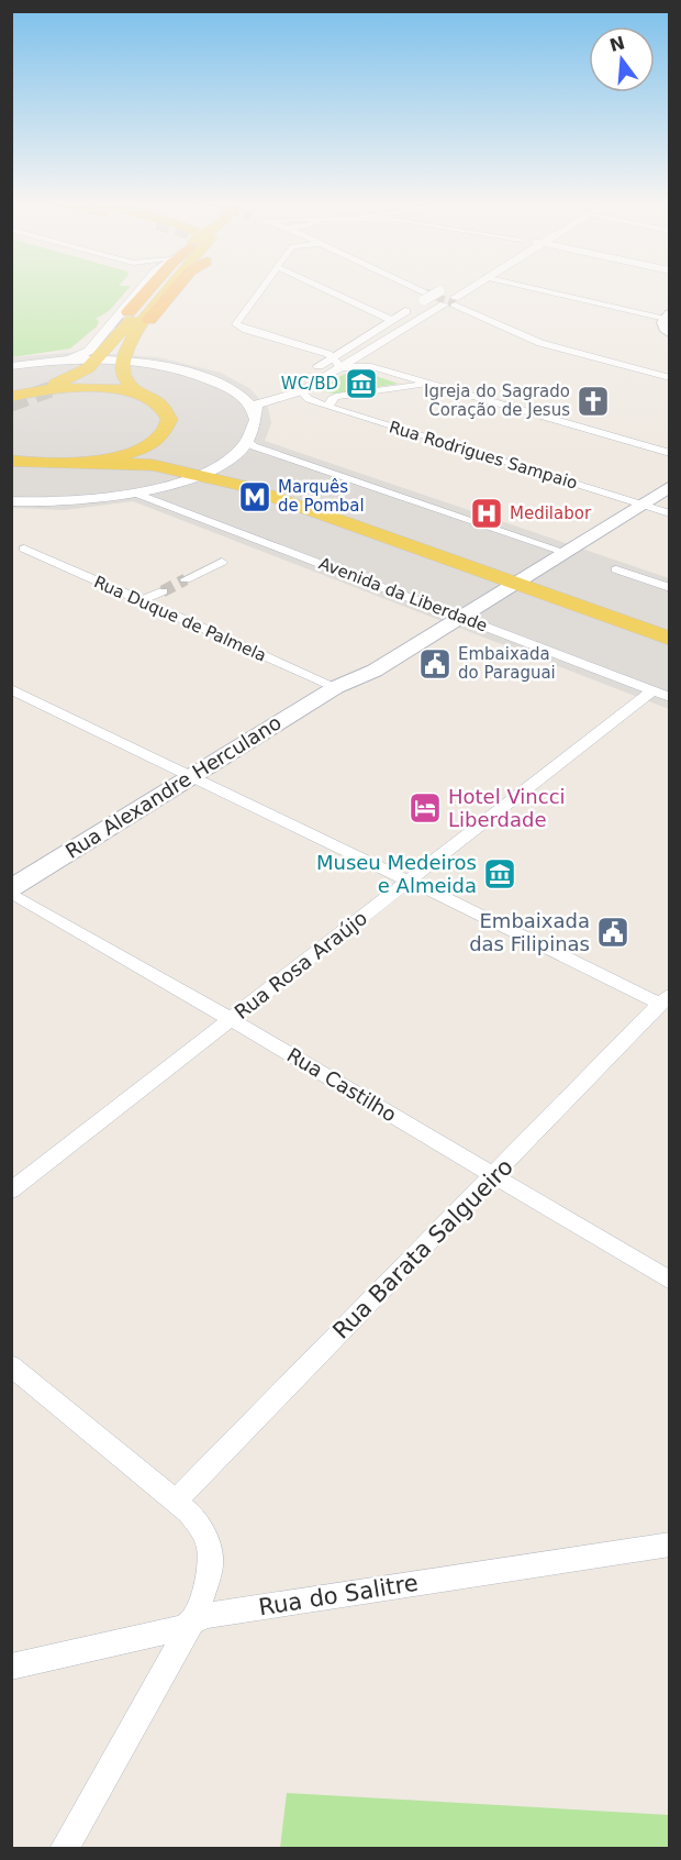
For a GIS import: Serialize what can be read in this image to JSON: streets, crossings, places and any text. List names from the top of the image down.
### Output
{
  "streets": {
    "main road": ["Rua Alexandre Herculano"],
    "street": [
      "Rua Rodrigues Sampaio",
      "Avenida da Liberdade",
      "Rua Duque de Palmela",
      "Rua Rosa Araújo",
      "Rua Castilho",
      "Rua Barata Salgueiro",
      "Rua do Salitre"
    ]
  },
  "crossings": [
    ["Rua Rodrigues Sampaio", "Rua Alexandre Herculano"],
    ["Avenida da Liberdade", "Rua Alexandre Herculano"],
    ["Avenida da Liberdade", "Rua Rosa Araújo"],
    ["Rua Duque de Palmela", "Rua Alexandre Herculano"],
    ["Rua Alexandre Herculano", "Rua Castilho"],
    ["Rua Rosa Araújo", "Rua Castilho"],
    ["Rua Castilho", "Rua Barata Salgueiro"]
  ],
  "places": {
    "museum": ["WC/BD", "Museu Medeiros e Almeida"],
    "church": ["Igreja do Sagrado Coração de Jesus"],
    "metro station": ["Marquês de Pombal"],
    "hospital": ["Medilabor"],
    "public building": ["Embaixada do Paraguai", "Embaixada das Filipinas"],
    "hotel": ["Hotel Vincci Liberdade"]
  },
  "north": "top"
}
